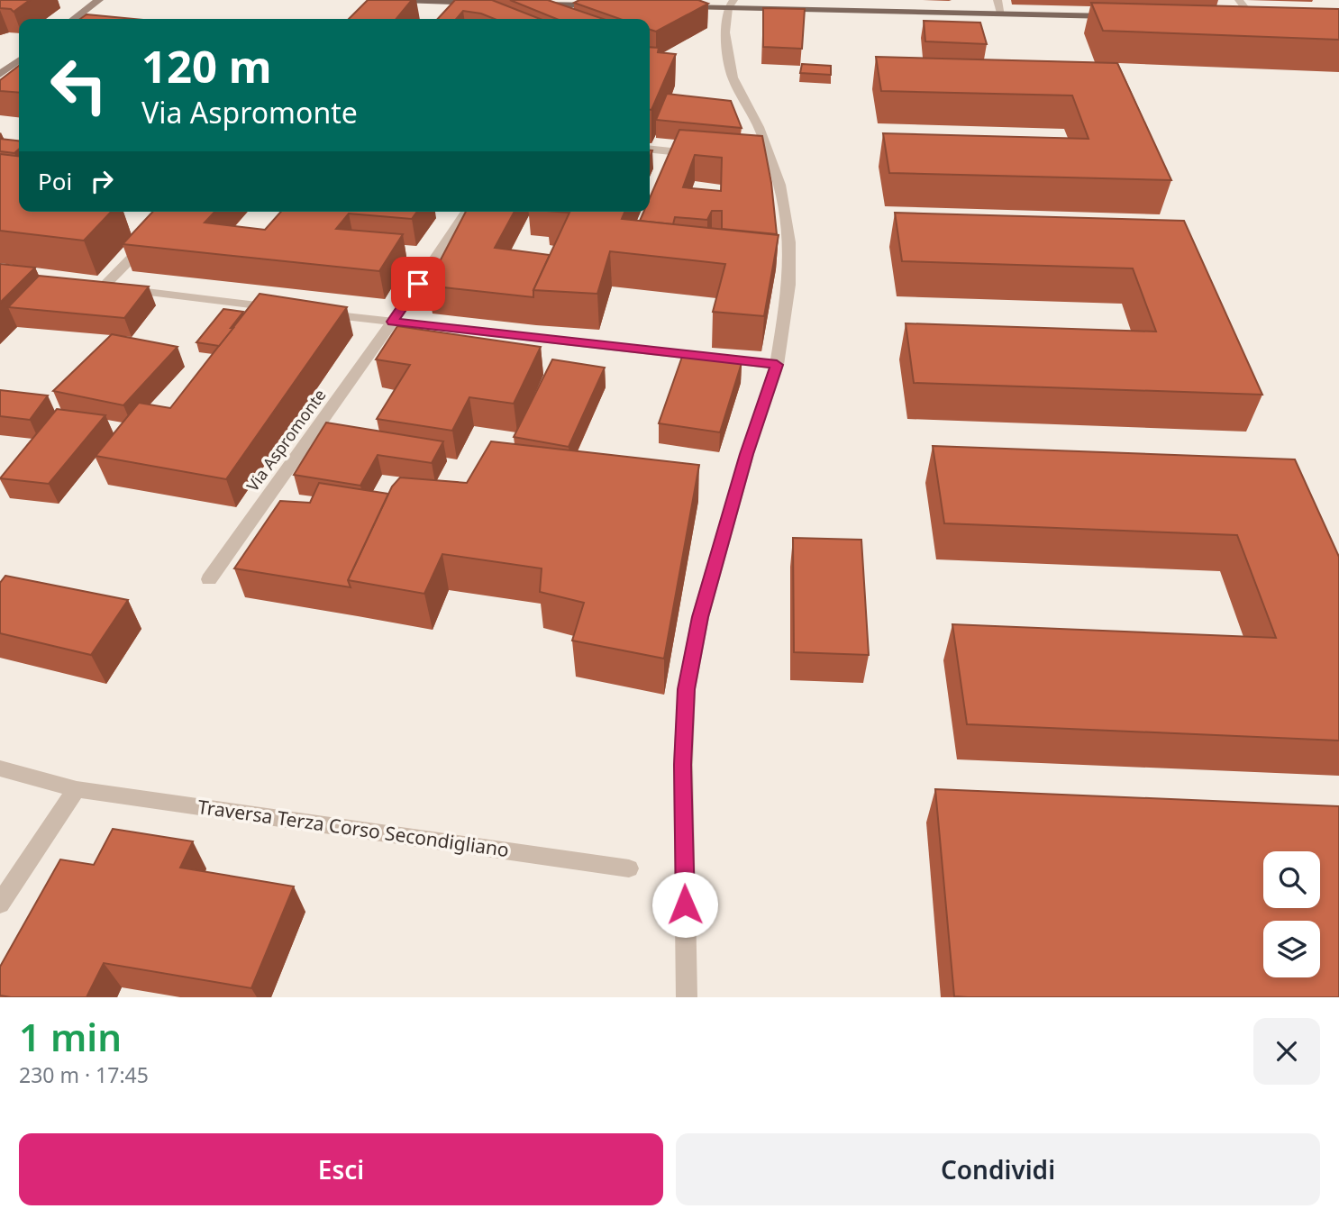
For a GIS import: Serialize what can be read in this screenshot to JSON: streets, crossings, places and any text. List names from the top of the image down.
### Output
{
  "streets": {
    "street": ["Via Aspromonte", "Traversa Terza Corso Secondigliano"]
  },
  "page": {
    "turn": ["120 m", "Via Aspromonte"],
    "then": "Poi",
    "heading": ["1 min", "230 m · 17:45"],
    "buttons": ["Esci", "Condividi"]
  }
}
